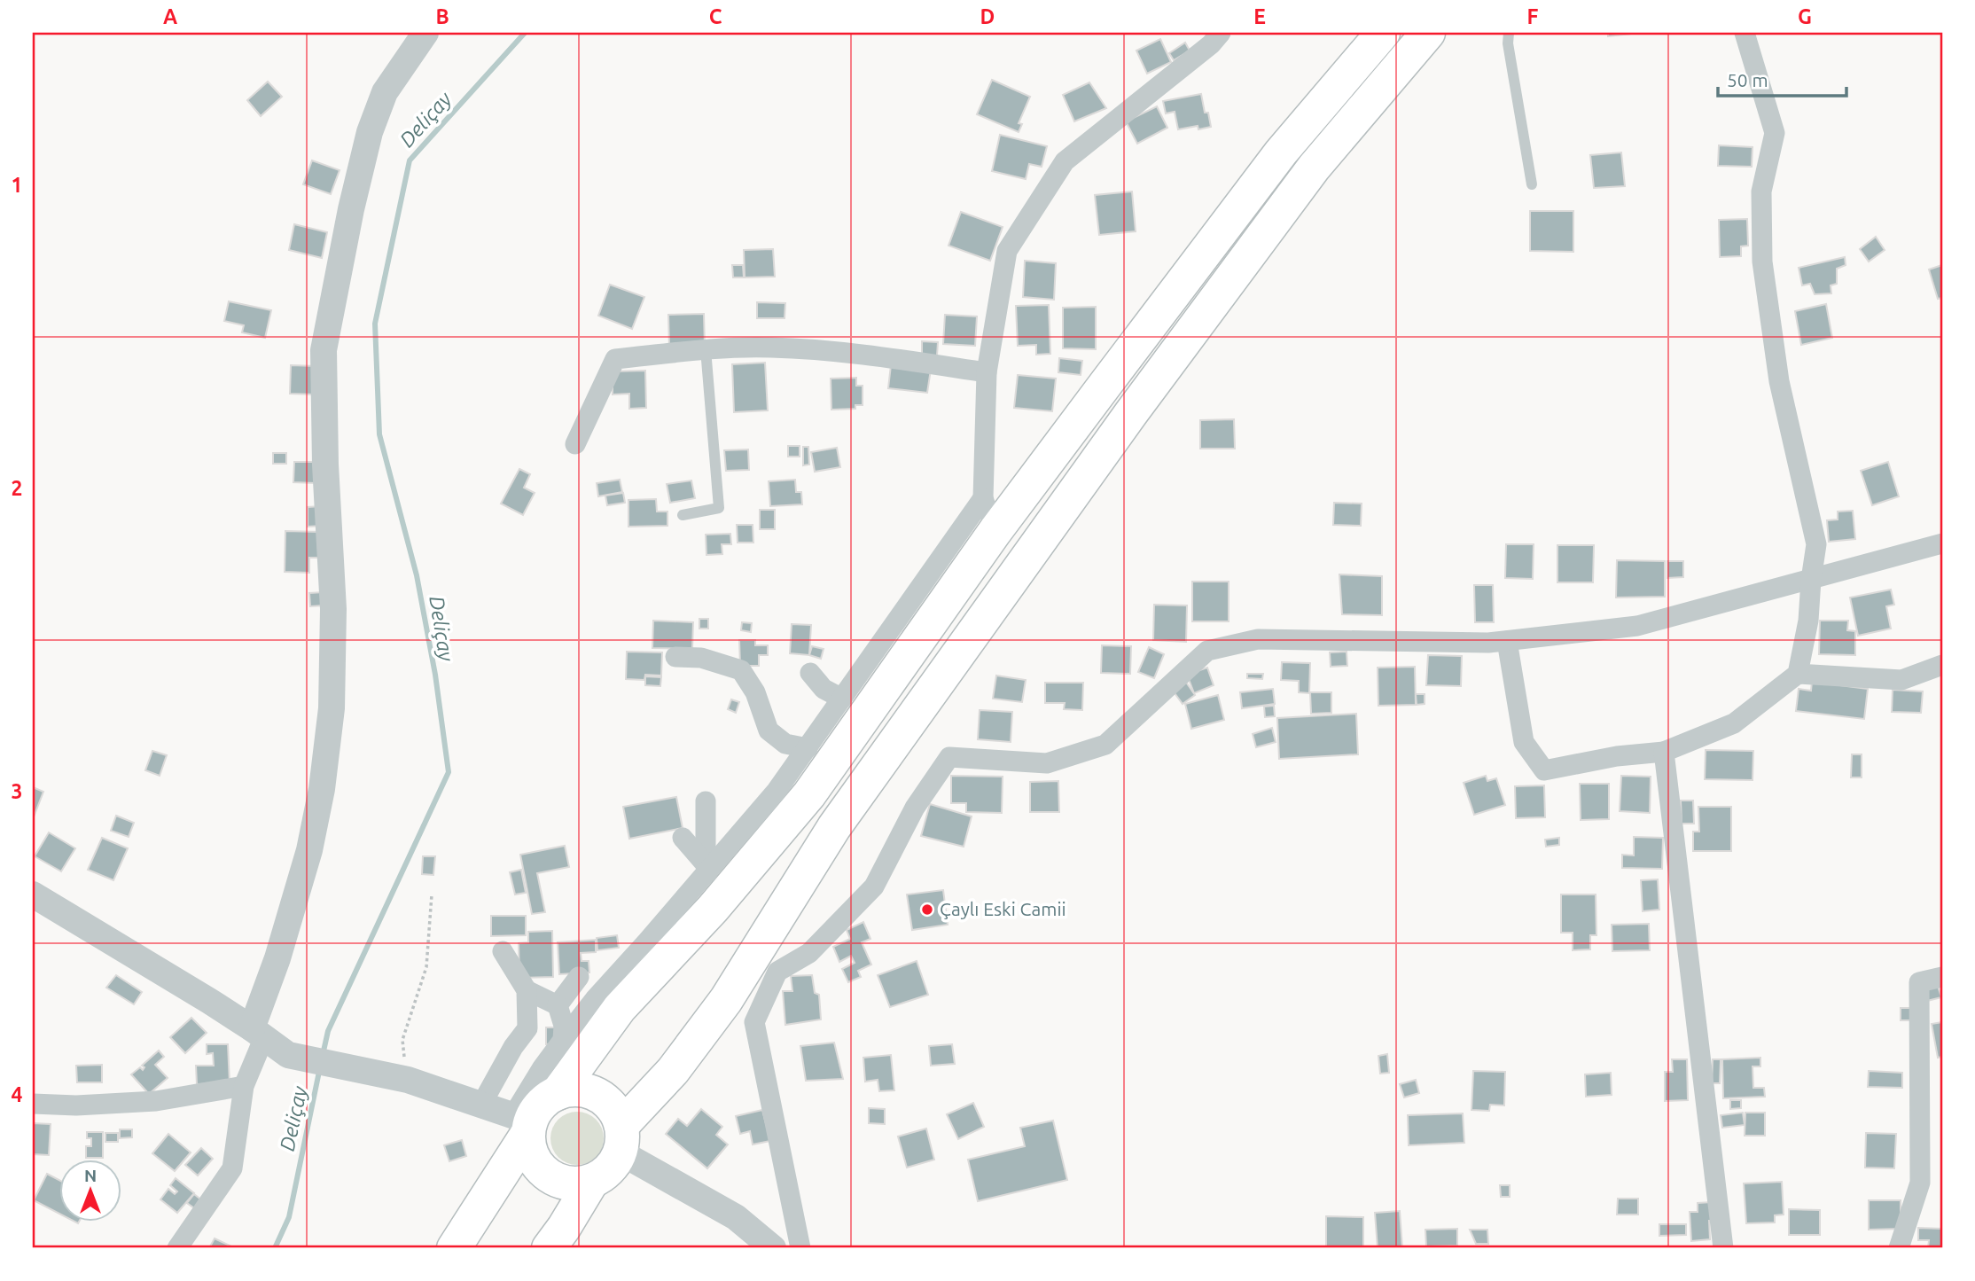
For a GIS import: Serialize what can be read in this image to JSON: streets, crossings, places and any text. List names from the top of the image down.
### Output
{
  "water": ["Deliçay"],
  "places": ["Çaylı Eski Camii"],
  "scale_bar": "50 m",
  "north": "top",
  "grid": {
    "columns": [
      "A",
      "B",
      "C",
      "D",
      "E",
      "F",
      "G"
    ],
    "rows": [
      "1",
      "2",
      "3",
      "4"
    ]
  }
}
